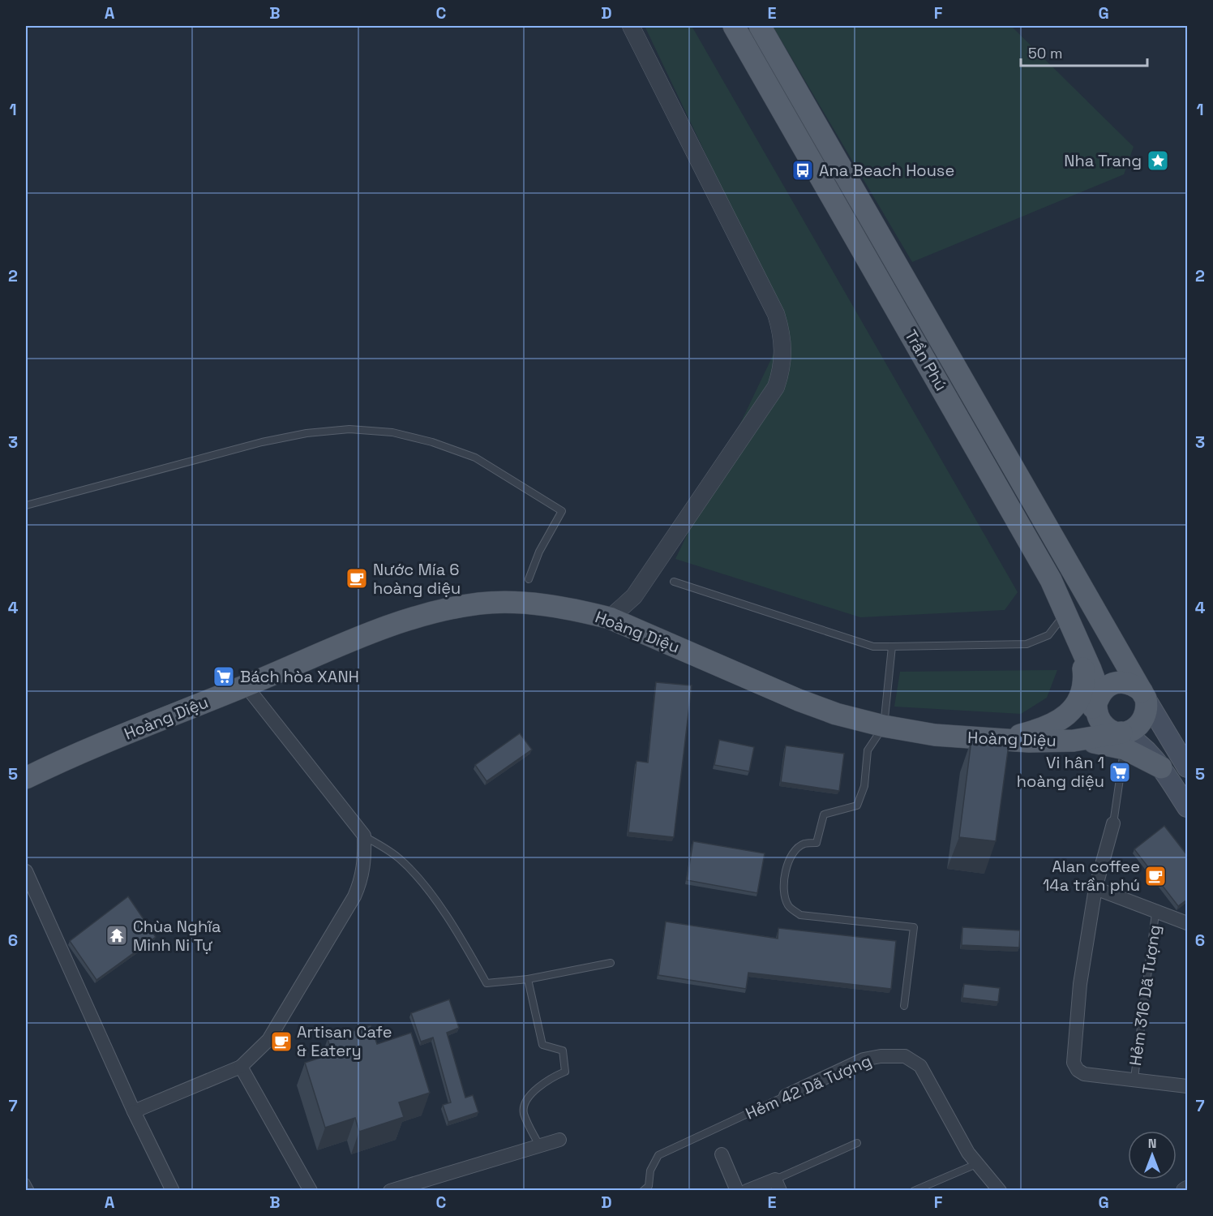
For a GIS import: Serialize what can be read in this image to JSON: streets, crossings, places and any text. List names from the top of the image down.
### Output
{
  "streets": {
    "main road": ["Trần Phú", "Hoàng Diệu"],
    "street": ["Hẻm 316 Dã Tượng", "Hẻm 42 Dã Tượng"]
  },
  "crossings": [
    ["Trần Phú", "Hoàng Diệu"]
  ],
  "places": {
    "place": ["Nha Trang"],
    "bus stop": ["Ana Beach House"],
    "cafe": ["Nước Mía 6 hoàng diệu", "Alan coffee 14a trần phú", "Artisan Cafe & Eatery"],
    "supermarket": ["Bách hòa XANH", "Vi hân 1 hoàng diệu"],
    "temple": ["Chùa Nghĩa Minh Ni Tự"]
  },
  "scale_bar": "50 m",
  "north": "top",
  "grid": {
    "columns": [
      "A",
      "B",
      "C",
      "D",
      "E",
      "F",
      "G"
    ],
    "rows": [
      "1",
      "2",
      "3",
      "4",
      "5",
      "6",
      "7"
    ]
  }
}
